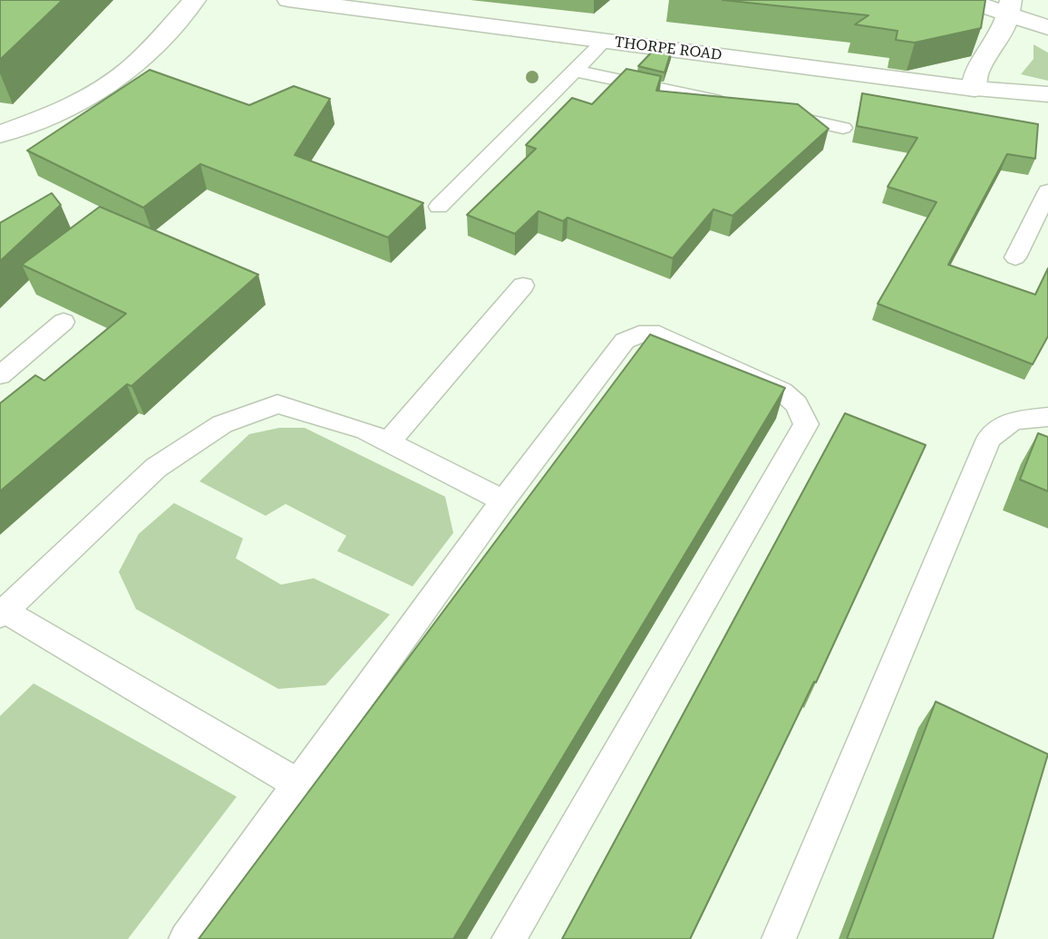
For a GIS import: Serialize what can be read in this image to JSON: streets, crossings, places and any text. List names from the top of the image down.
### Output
{
  "streets": {
    "street": ["THORPE ROAD"]
  }
}
